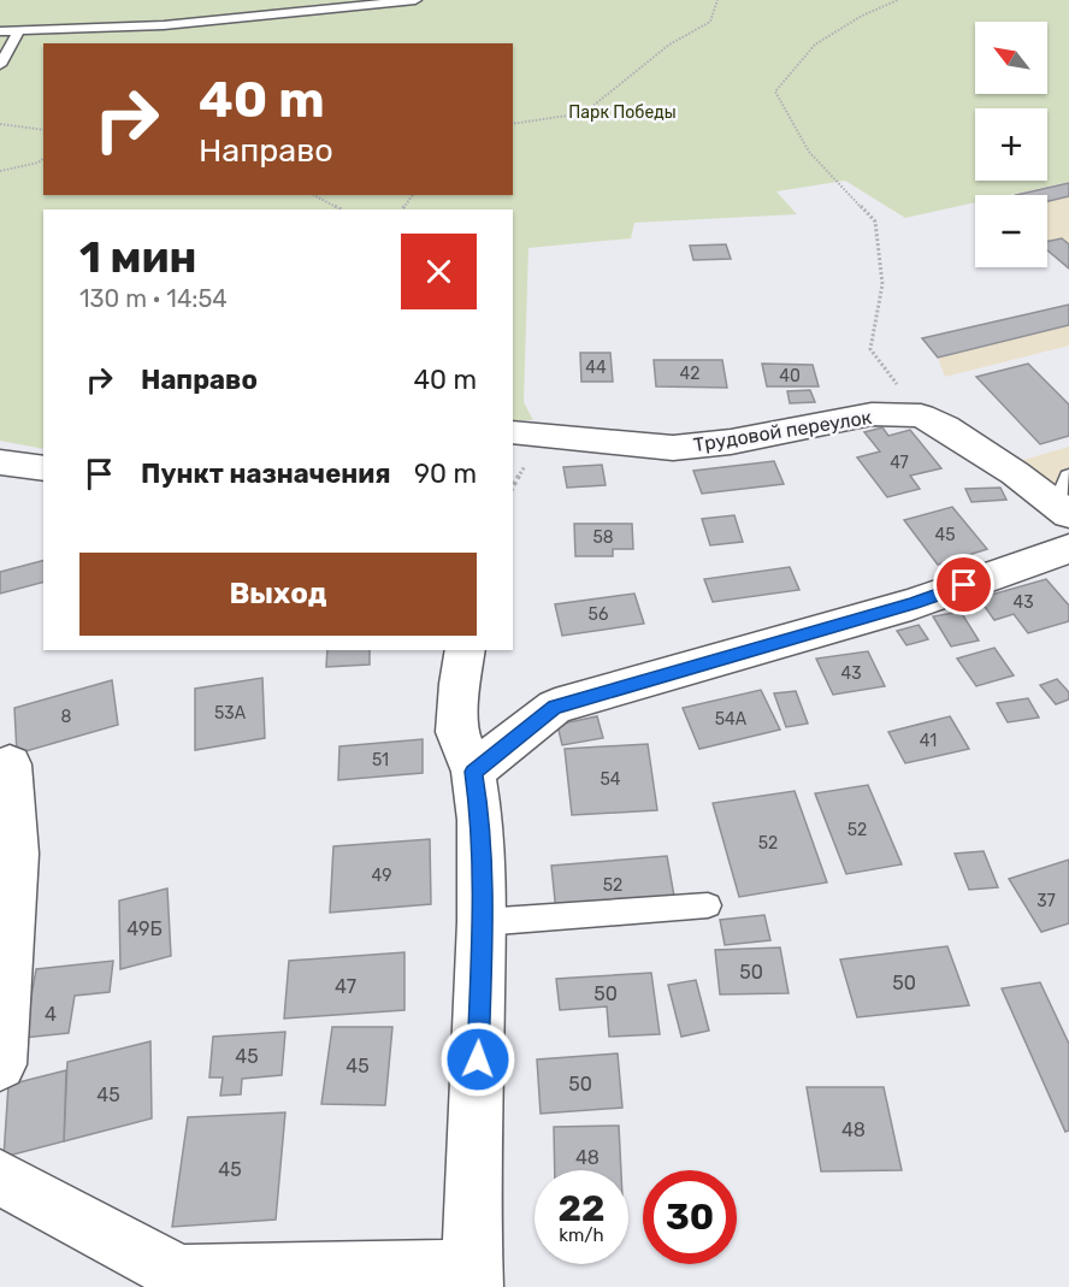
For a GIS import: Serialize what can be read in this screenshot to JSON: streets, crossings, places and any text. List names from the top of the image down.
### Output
{
  "streets": {
    "street": ["Трудовой переулок"]
  },
  "parks": ["Парк Победы"],
  "house_numbers": [
    "44",
    "42",
    "40",
    "47",
    "45",
    "58",
    "43",
    "56",
    "43",
    "53А",
    "8",
    "54А",
    "41",
    "51",
    "54",
    "52",
    "52",
    "49",
    "52",
    "37",
    "49Б",
    "50",
    "50",
    "47",
    "50",
    "4",
    "45",
    "45",
    "50",
    "45",
    "48",
    "48",
    "45"
  ],
  "north": "top left",
  "page": {
    "map_buttons": ["+", "−"],
    "turn": ["40 m", "Направо"],
    "heading": ["1 мин", "130 m · 14:54"],
    "list": [
      {
        "name": "Направо",
        "value": "40 m"
      },
      {
        "name": "Пункт назначения",
        "value": "90 m"
      }
    ],
    "buttons": "Выход",
    "speed": "22 km/h",
    "limit": "30"
  }
}
